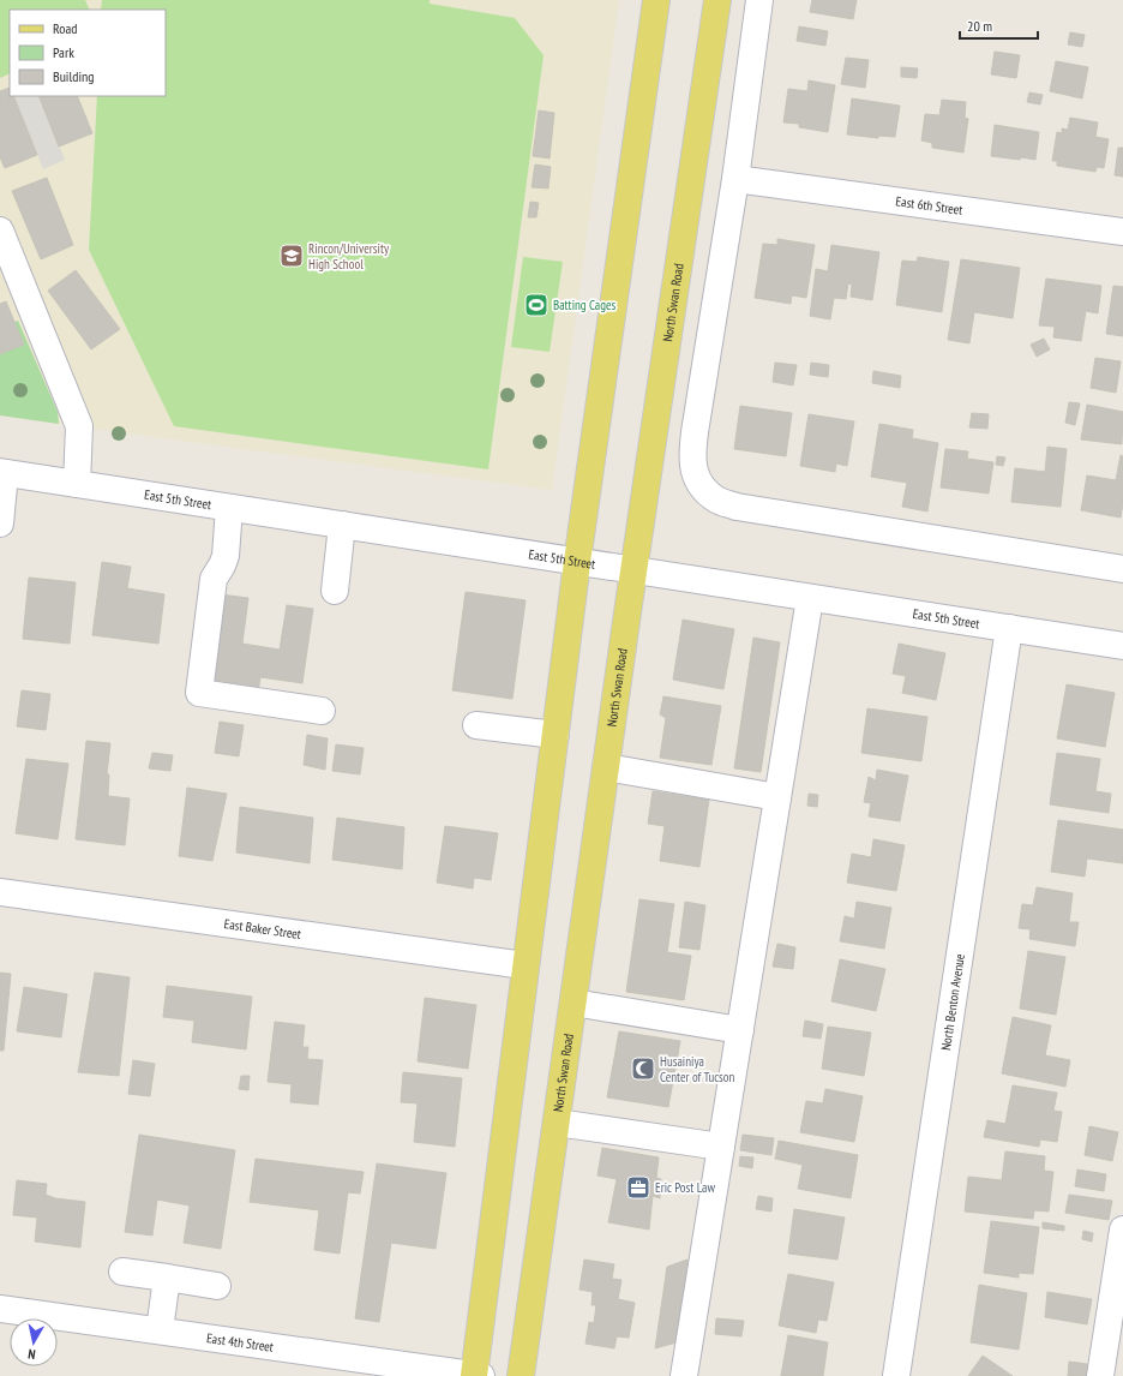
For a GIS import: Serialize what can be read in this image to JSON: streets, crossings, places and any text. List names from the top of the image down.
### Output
{
  "streets": {
    "main road": ["North Swan Road"],
    "street": [
      "East 6th Street",
      "East 5th Street",
      "East Baker Street",
      "North Benton Avenue",
      "East 4th Street"
    ]
  },
  "crossings": [
    ["North Swan Road", "East 5th Street"],
    ["East 5th Street", "North Benton Avenue"]
  ],
  "places": {
    "school or university": ["Rincon/University High School"],
    "sports": ["Batting Cages"],
    "mosque": ["Husainiya Center of Tucson"],
    "office": ["Eric Post Law"]
  },
  "legend": ["Road", "Park", "Building"],
  "scale_bar": "20 m",
  "north": "bottom"
}
